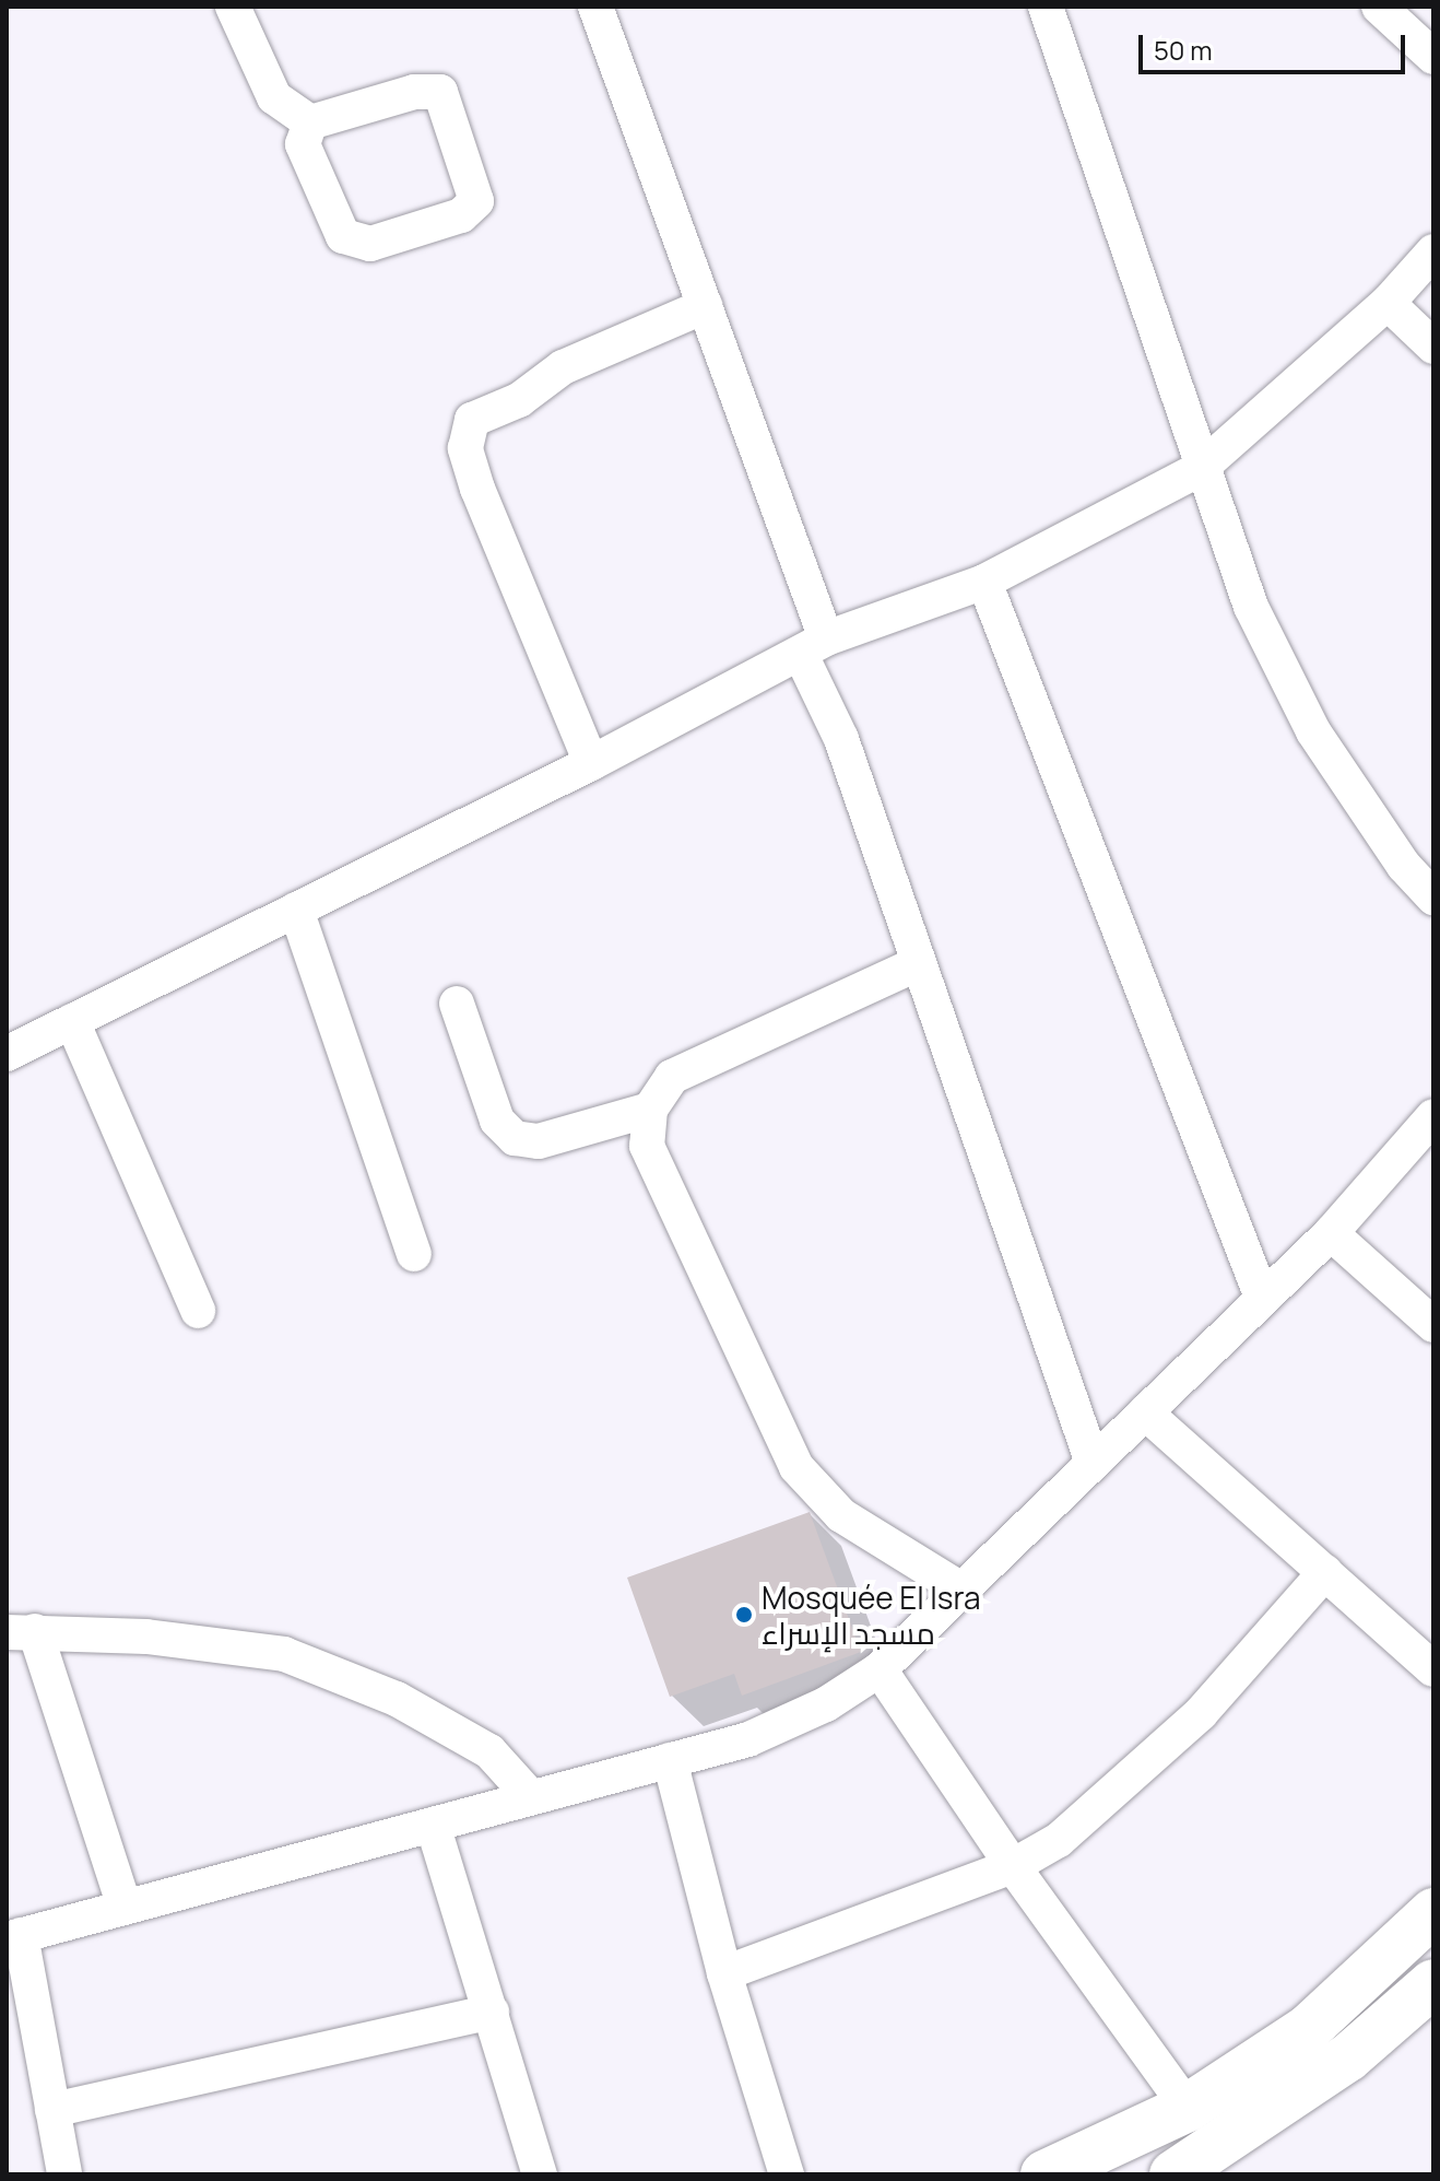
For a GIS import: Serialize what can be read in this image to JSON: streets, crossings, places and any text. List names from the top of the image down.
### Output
{
  "places": ["Mosquée El Isra مسجد الإسراء"],
  "scale_bar": "50 m"
}
